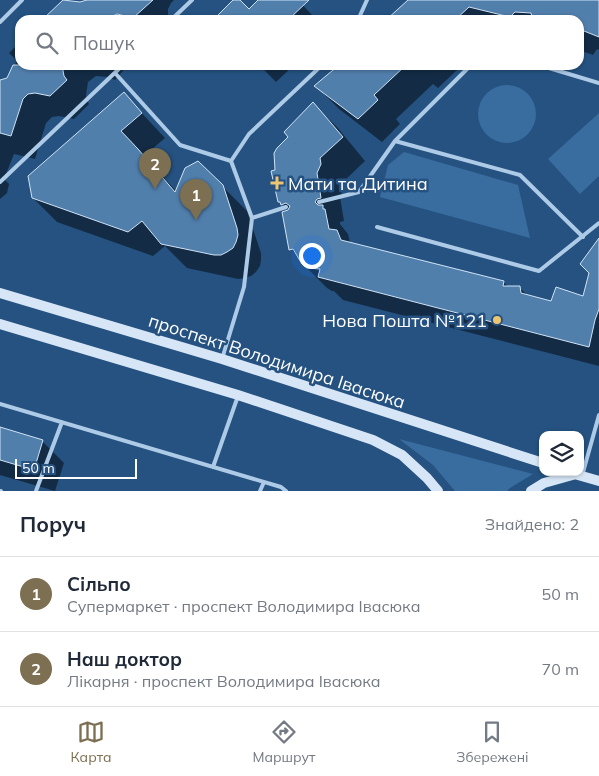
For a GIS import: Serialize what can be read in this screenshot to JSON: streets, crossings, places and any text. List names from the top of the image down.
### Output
{
  "streets": {
    "main road": ["проспект Володимира Івасюка"]
  },
  "places": {
    "health": ["Мати та Дитина"],
    "other": ["Нова Пошта №121"]
  },
  "scale_bar": "50 m",
  "page": {
    "search": "Пошук",
    "pins": ["2", "1"],
    "scale": "50 m",
    "heading": ["Поруч", "Знайдено: 2"],
    "list": [
      {
        "mark": "1",
        "name": "Сільпо",
        "note": "Супермаркет · проспект Володимира Івасюка",
        "value": "50 m"
      },
      {
        "mark": "2",
        "name": "Наш доктор",
        "note": "Лікарня · проспект Володимира Івасюка",
        "value": "70 m"
      }
    ],
    "nav": ["Карта", "Маршрут", "Збережені"]
  }
}
